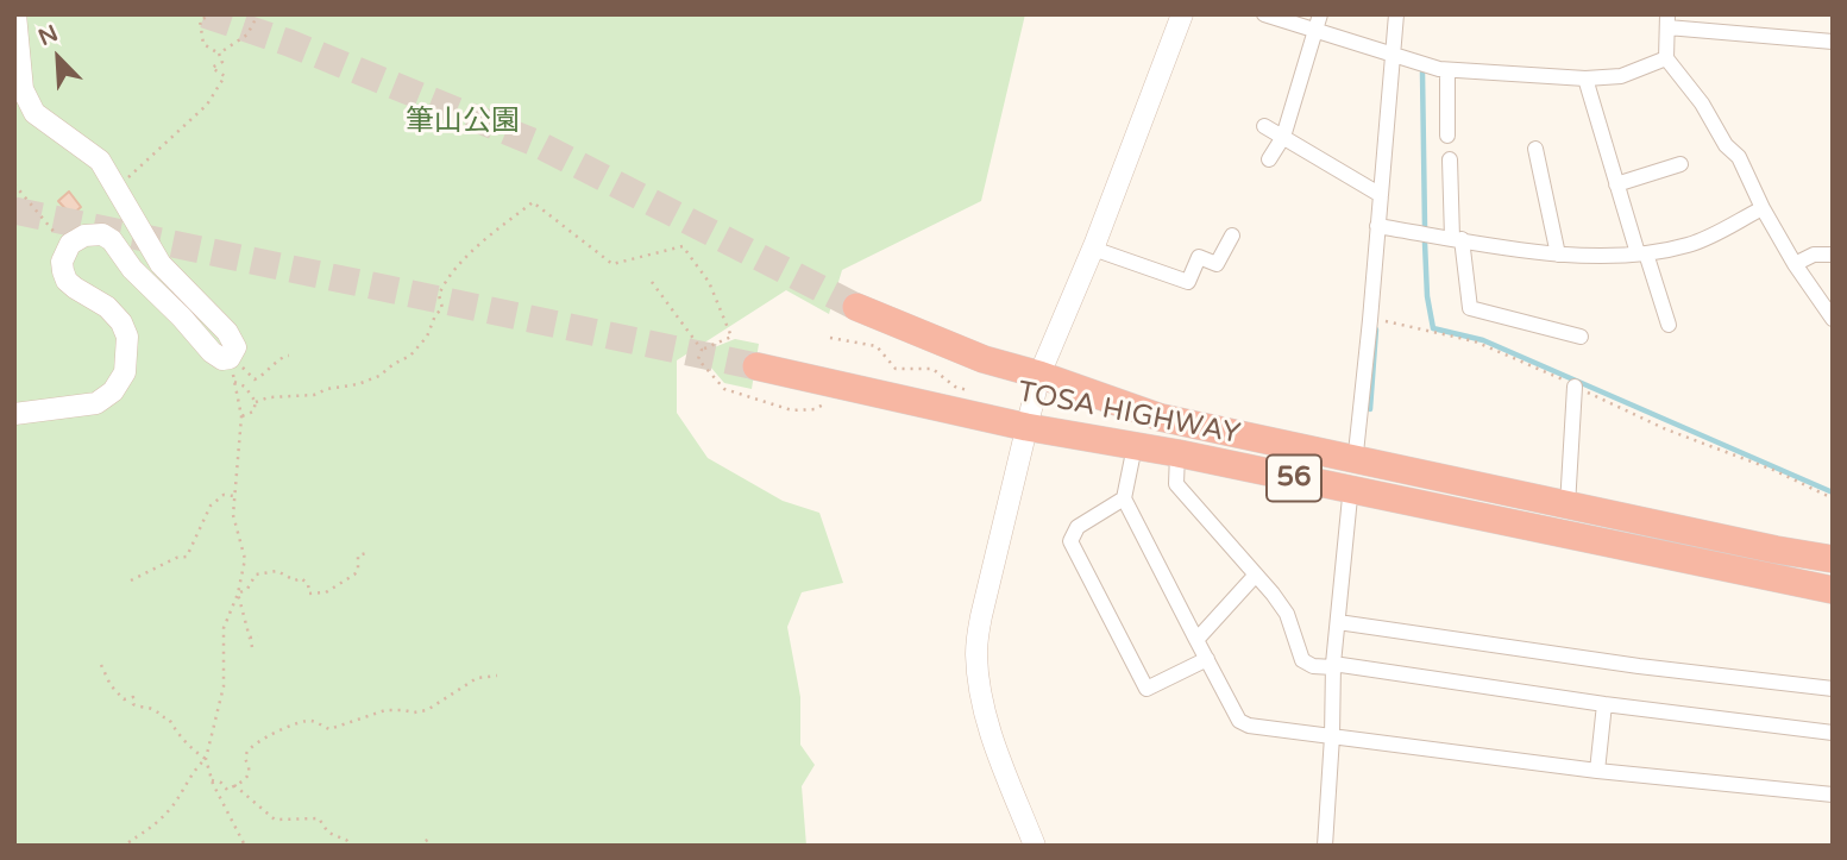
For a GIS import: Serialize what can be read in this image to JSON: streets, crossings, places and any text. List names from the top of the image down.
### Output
{
  "streets": {
    "highway": ["TOSA HIGHWAY", "56"]
  },
  "parks": ["筆山公園"],
  "north": "top left"
}
